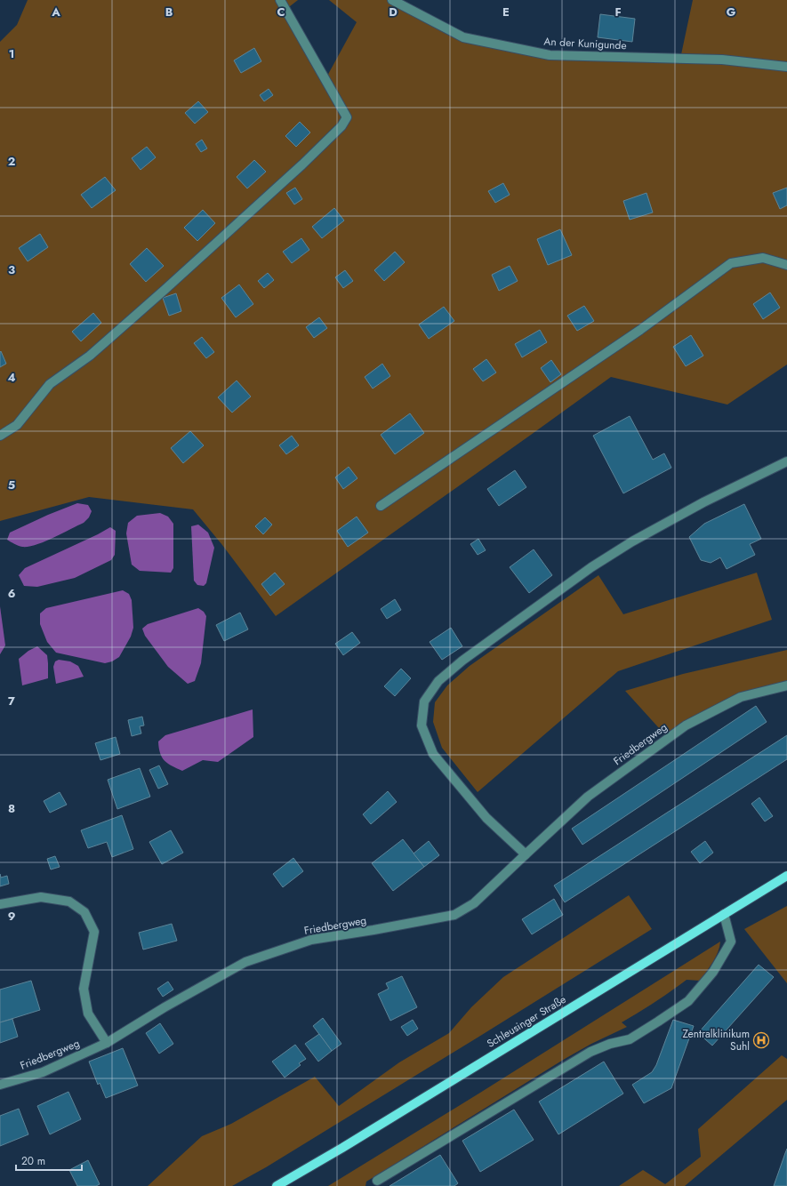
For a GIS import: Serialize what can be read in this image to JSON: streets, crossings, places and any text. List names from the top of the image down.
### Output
{
  "streets": {
    "main road": ["Schleusinger Straße"],
    "street": ["An der Kunigunde", "Friedbergweg"]
  },
  "places": {
    "hospital": ["Zentralklinikum Suhl"]
  },
  "scale_bar": "20 m",
  "grid": {
    "columns": [
      "A",
      "B",
      "C",
      "D",
      "E",
      "F",
      "G"
    ],
    "rows": [
      "1",
      "2",
      "3",
      "4",
      "5",
      "6",
      "7",
      "8",
      "9"
    ]
  }
}
